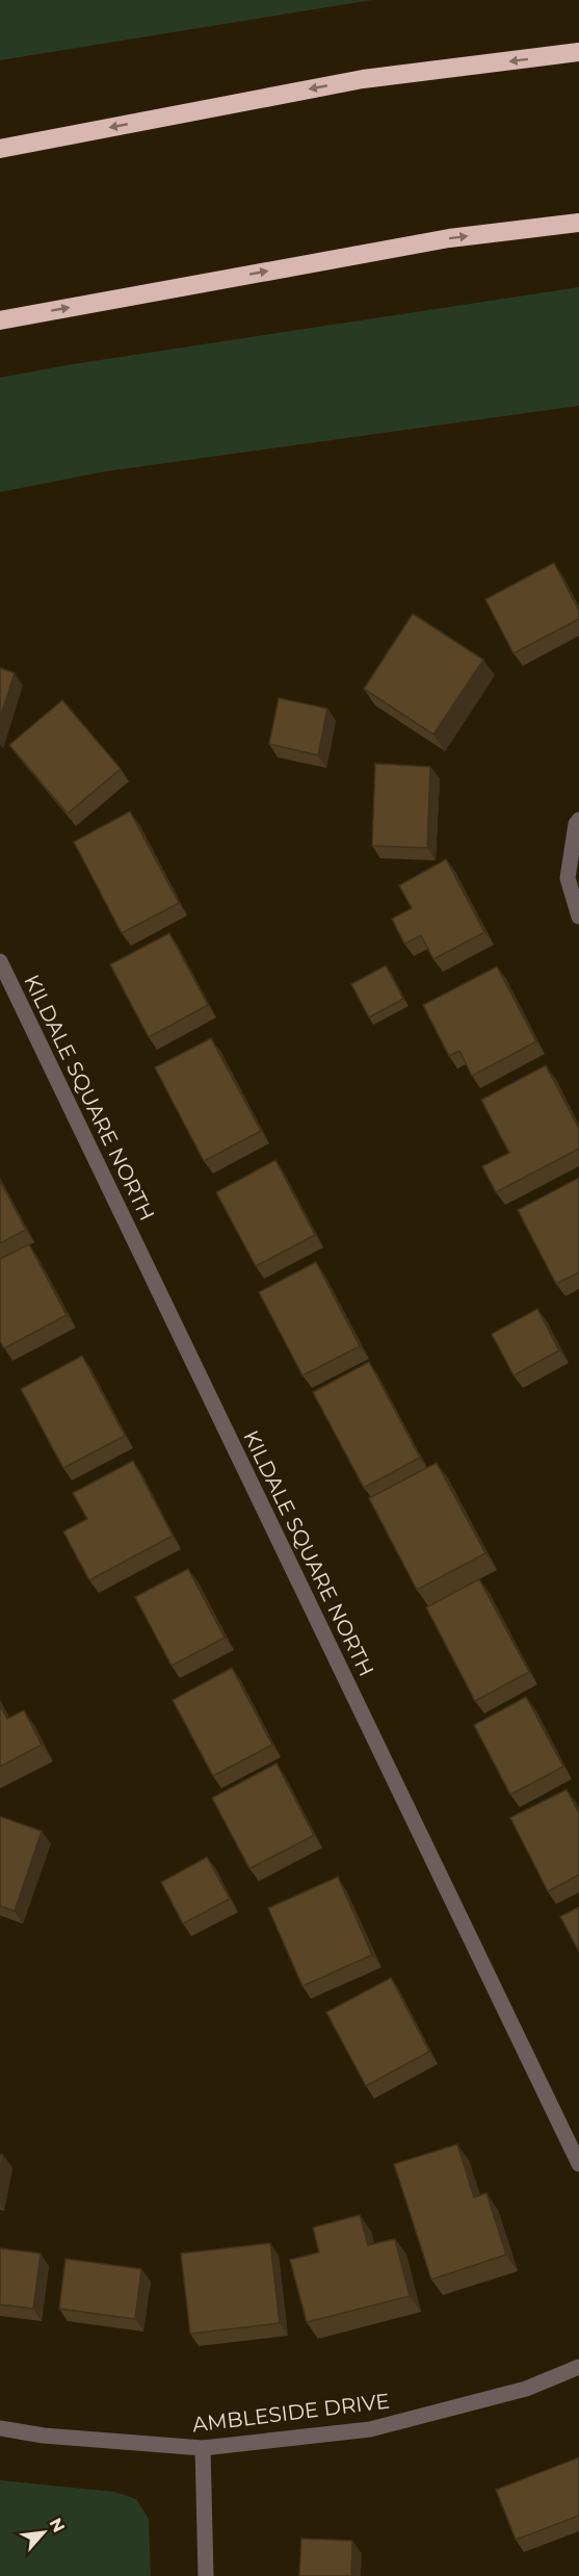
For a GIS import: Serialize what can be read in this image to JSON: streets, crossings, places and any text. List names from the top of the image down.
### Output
{
  "streets": {
    "street": ["KILDALE SQUARE NORTH", "AMBLESIDE DRIVE"]
  },
  "north": "top right"
}
